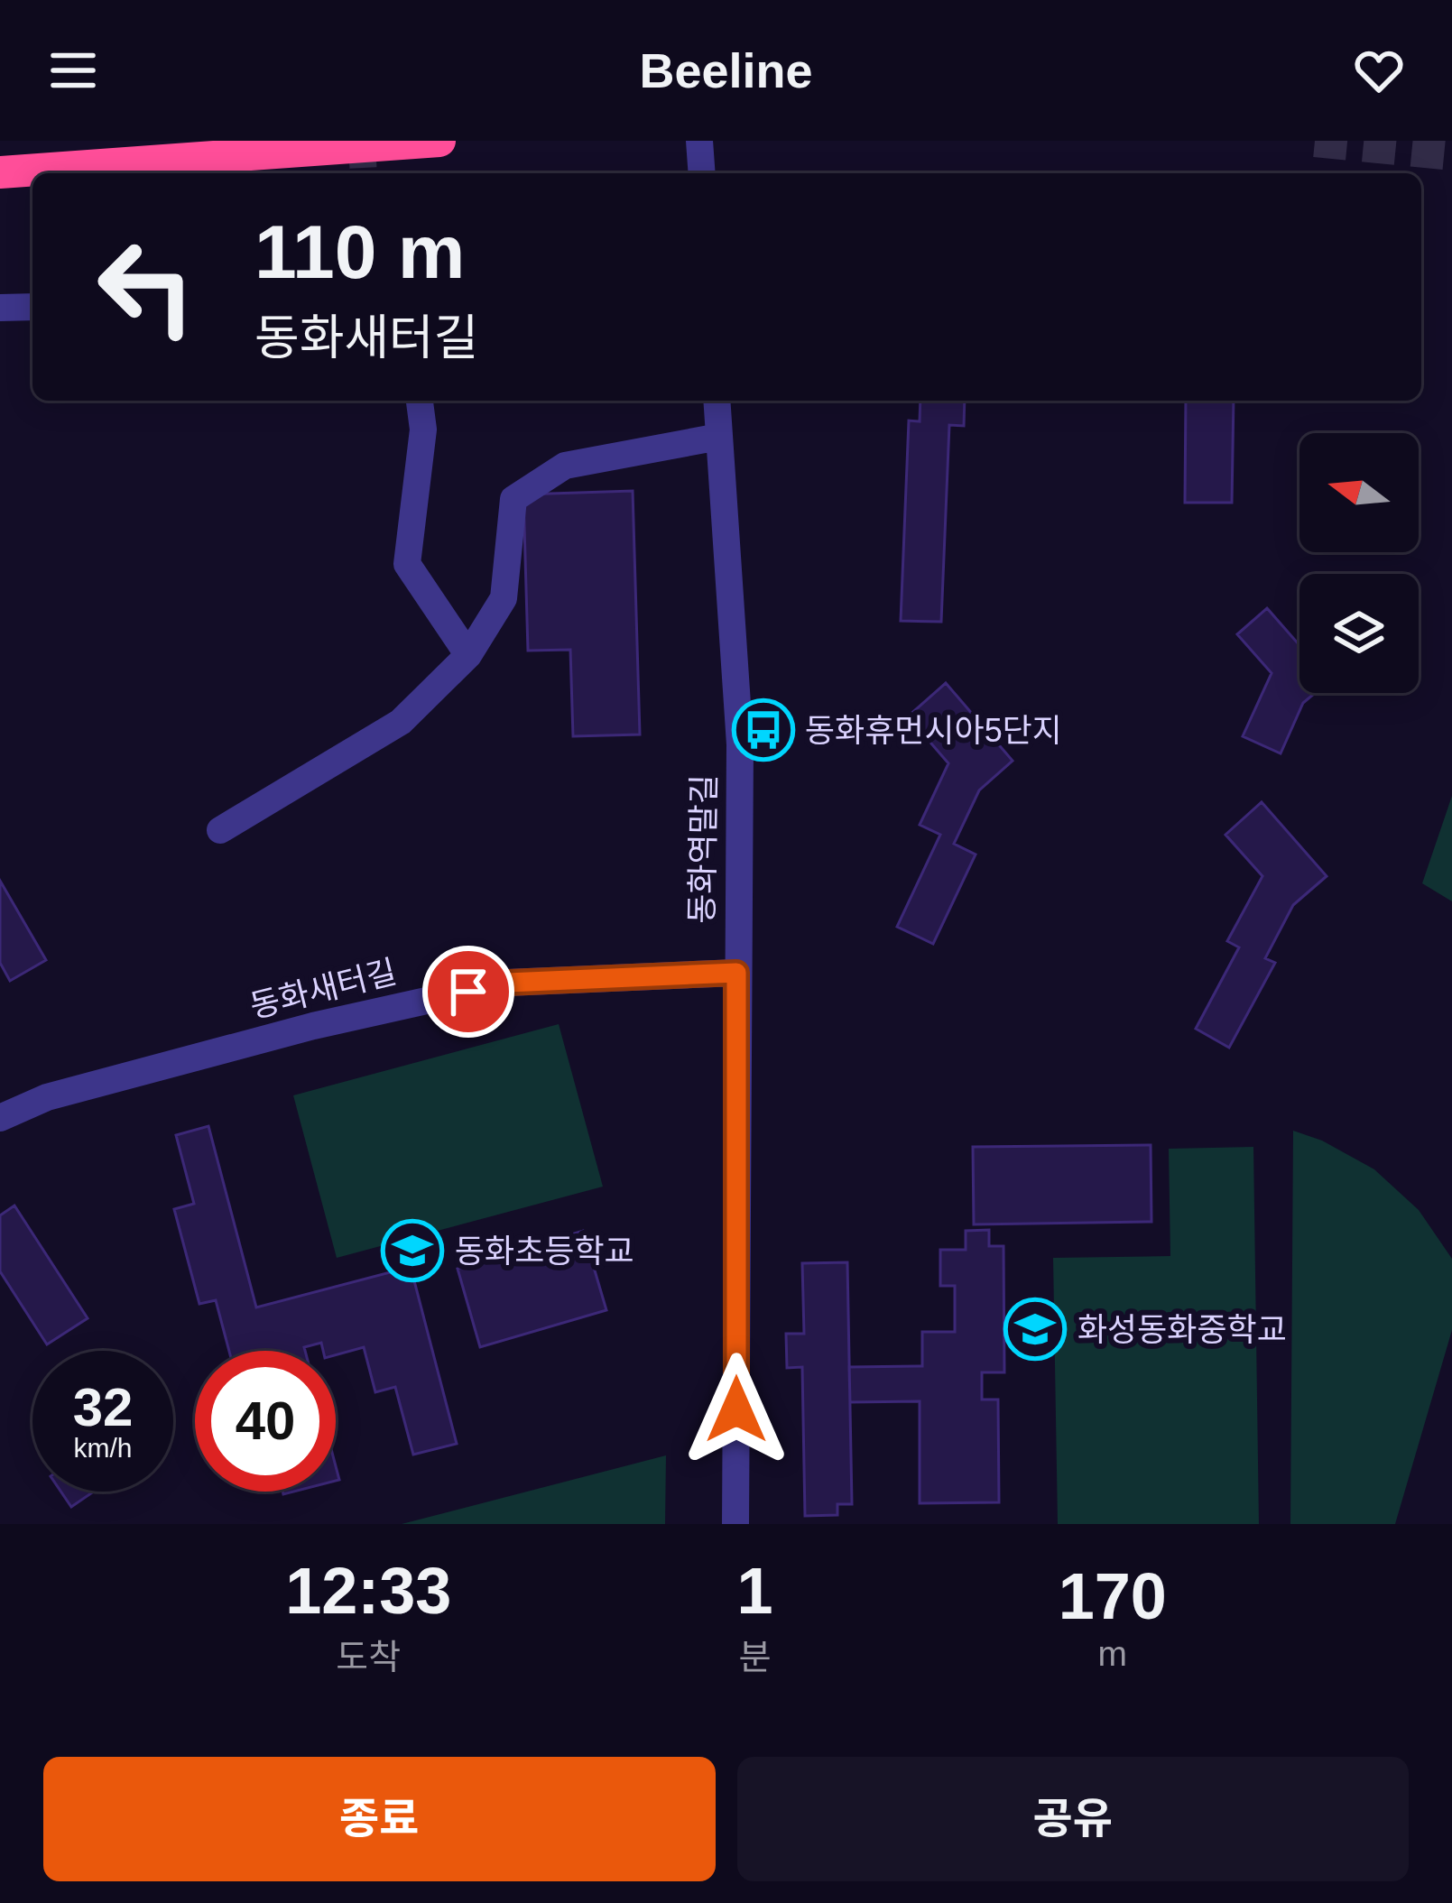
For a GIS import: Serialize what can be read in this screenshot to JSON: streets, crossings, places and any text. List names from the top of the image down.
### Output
{
  "streets": {
    "street": ["동화역말길", "동화새터길"]
  },
  "crossings": [
    ["동화역말길", "동화새터길"]
  ],
  "places": {
    "bus stop": ["동화휴먼시아5단지"],
    "school or university": ["동화초등학교", "화성동화중학교"]
  },
  "north": "left",
  "page": {
    "header": "Beeline",
    "turn": ["110 m", "동화새터길"],
    "speed": "32 km/h",
    "limit": "40",
    "eta": [
      "12:33",
      "도착",
      "1",
      "분",
      "170",
      "m"
    ],
    "buttons": ["종료", "공유"]
  }
}
